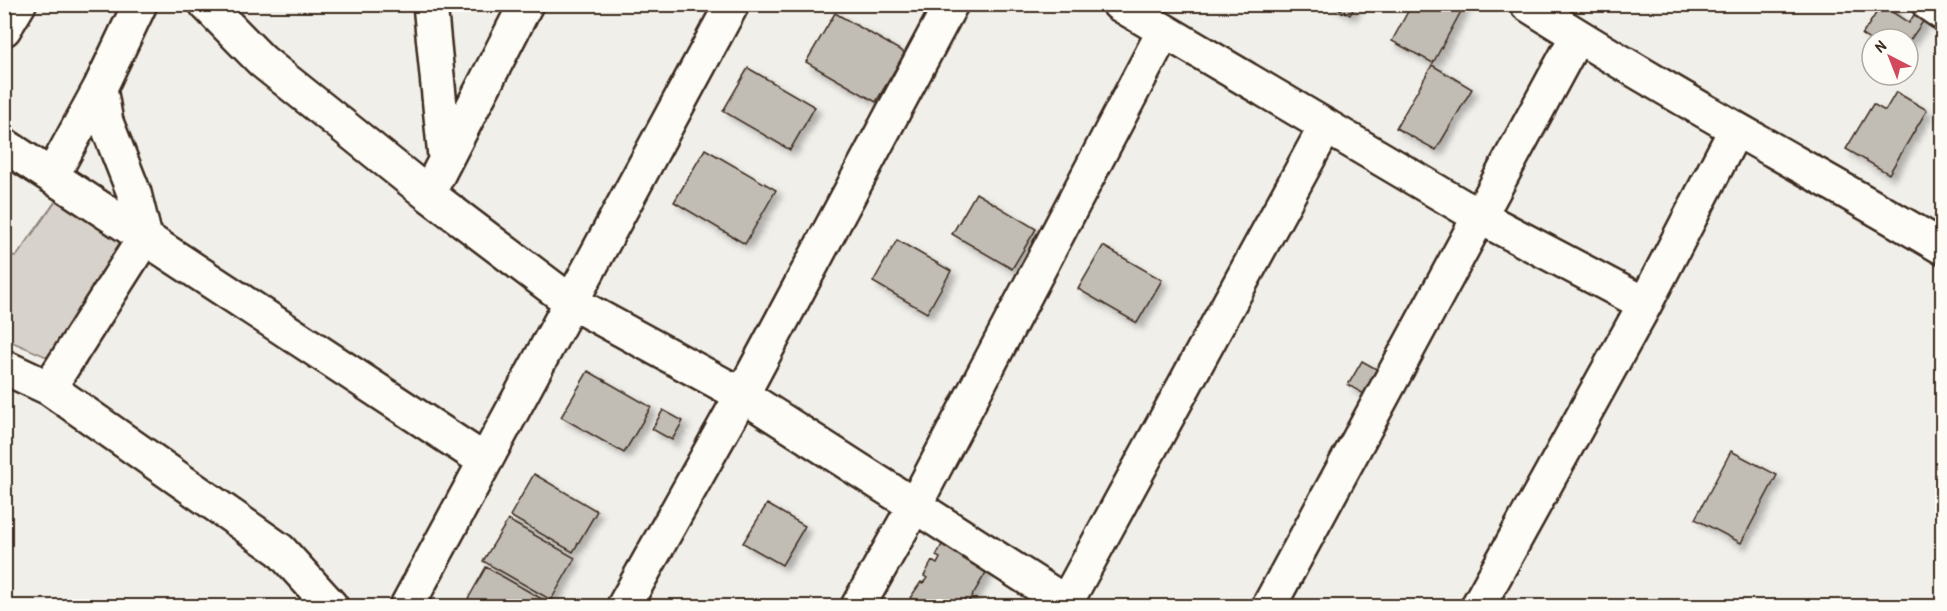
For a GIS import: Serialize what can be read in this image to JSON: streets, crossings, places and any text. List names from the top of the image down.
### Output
{
  "north": "top left"
}
